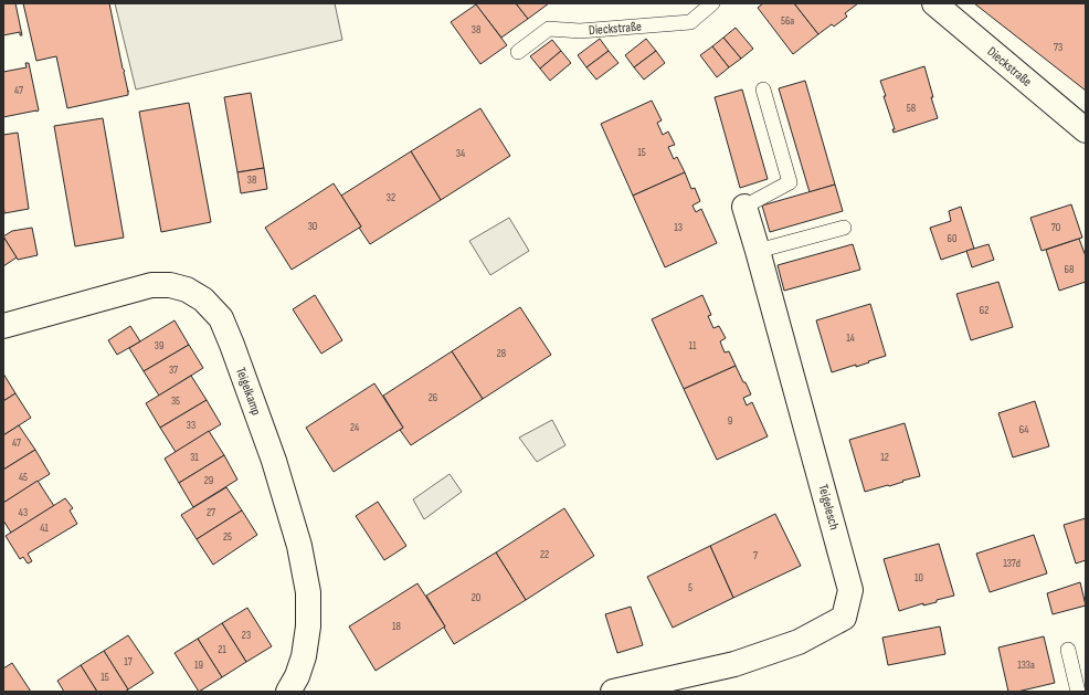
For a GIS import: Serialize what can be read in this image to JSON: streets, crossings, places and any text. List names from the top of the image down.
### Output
{
  "streets": {
    "street": ["Dieckstraße", "Teigelkamp", "Teigelesch"]
  },
  "house_numbers": [
    "56a",
    "38",
    "73",
    "47",
    "58",
    "15",
    "34",
    "38",
    "32",
    "30",
    "13",
    "70",
    "60",
    "68",
    "62",
    "14",
    "39",
    "11",
    "28",
    "37",
    "26",
    "35",
    "9",
    "33",
    "24",
    "64",
    "47",
    "31",
    "12",
    "45",
    "29",
    "43",
    "27",
    "41",
    "25",
    "22",
    "7",
    "137d",
    "10",
    "5",
    "20",
    "18",
    "23",
    "21",
    "17",
    "19",
    "133a",
    "15"
  ]
}
